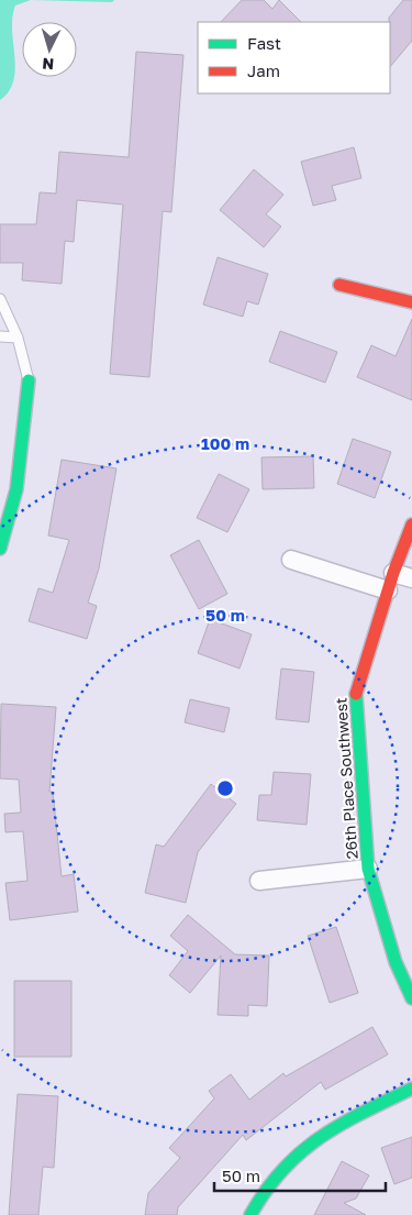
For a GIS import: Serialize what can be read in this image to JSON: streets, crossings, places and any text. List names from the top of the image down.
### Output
{
  "streets": {
    "street": ["26th Place Southwest"]
  },
  "legend": ["Fast", "Jam"],
  "scale_bar": "50 m",
  "north": "bottom",
  "rings": ["100 m", "50 m"]
}
